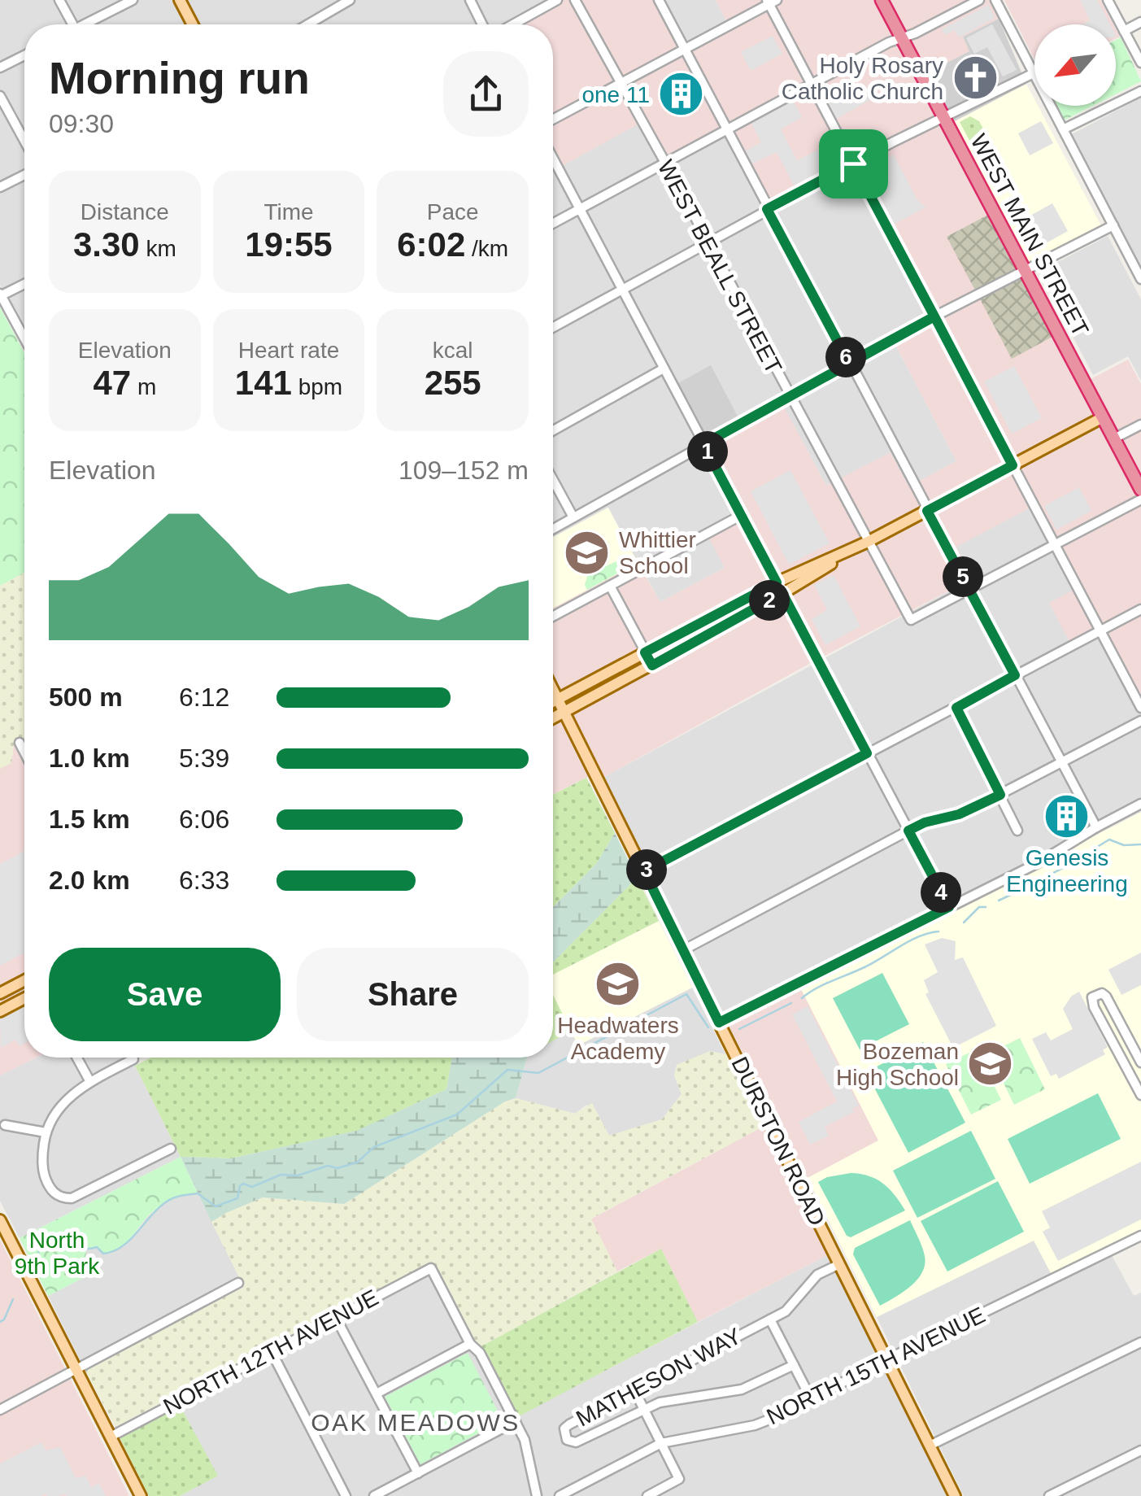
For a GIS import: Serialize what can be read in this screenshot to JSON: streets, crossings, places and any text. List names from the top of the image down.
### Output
{
  "streets": {
    "highway": ["WEST MAIN STREET"],
    "main road": ["DURSTON ROAD"],
    "street": [
      "WEST BEALL STREET",
      "NORTH 12TH AVENUE",
      "NORTH 15TH AVENUE",
      "MATHESON WAY"
    ]
  },
  "crossings": [
    ["DURSTON ROAD", "NORTH 15TH AVENUE"],
    ["DURSTON ROAD", "MATHESON WAY"]
  ],
  "districts": ["OAK MEADOWS"],
  "parks": ["North 9th Park"],
  "places": {
    "church": ["Holy Rosary Catholic Church"],
    "building": ["one 11", "Genesis Engineering"],
    "school or university": ["Whittier School", "Headwaters Academy", "Bozeman High School"]
  },
  "north": "bottom left",
  "page": {
    "heading": ["Morning run", "09:30"],
    "stats": [
      ["Distance", "3.30 km"],
      ["Time", "19:55"],
      ["Pace", "6:02 /km"],
      ["Elevation", "47 m"],
      ["Heart rate", "141 bpm"],
      ["kcal", "255"]
    ],
    "pins": [
      "6",
      "1",
      "5",
      "2",
      "3",
      "4"
    ],
    "chart": ["Elevation", "109–152 m"],
    "list": [
      {
        "name": "500 m",
        "note": "6:12"
      },
      {
        "name": "1.0 km",
        "note": "5:39"
      },
      {
        "name": "1.5 km",
        "note": "6:06"
      },
      {
        "name": "2.0 km",
        "note": "6:33"
      }
    ],
    "buttons": ["Save", "Share"]
  }
}
